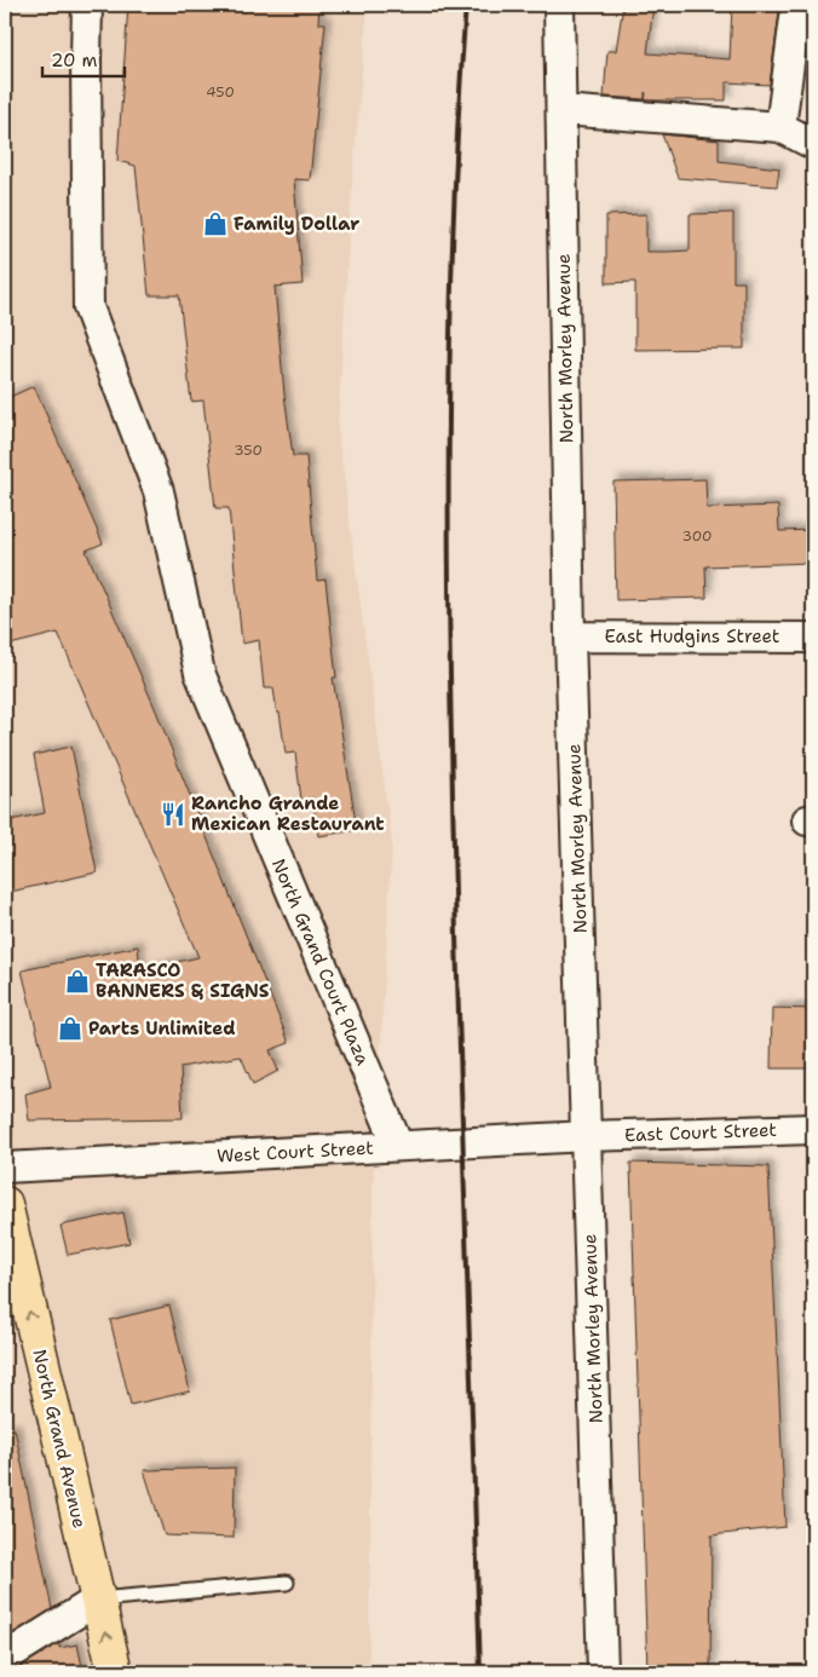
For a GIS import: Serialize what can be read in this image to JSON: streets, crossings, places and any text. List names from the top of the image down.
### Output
{
  "streets": {
    "main road": ["North Grand Avenue"],
    "street": [
      "North Morley Avenue",
      "East Hudgins Street",
      "North Grand Court Plaza",
      "East Court Street",
      "West Court Street"
    ]
  },
  "crossings": [
    ["North Morley Avenue", "East Hudgins Street"],
    ["North Morley Avenue", "East Court Street"],
    ["North Morley Avenue", "West Court Street"],
    ["North Grand Court Plaza", "West Court Street"],
    ["East Court Street", "West Court Street"]
  ],
  "one_way": ["North Grand Avenue"],
  "places": {
    "shop": ["Family Dollar", "TARASCO BANNERS & SIGNS", "Parts Unlimited"],
    "restaurant": ["Rancho Grande Mexican Restaurant"]
  },
  "house_numbers": ["450", "350", "300"],
  "scale_bar": "20 m"
}
